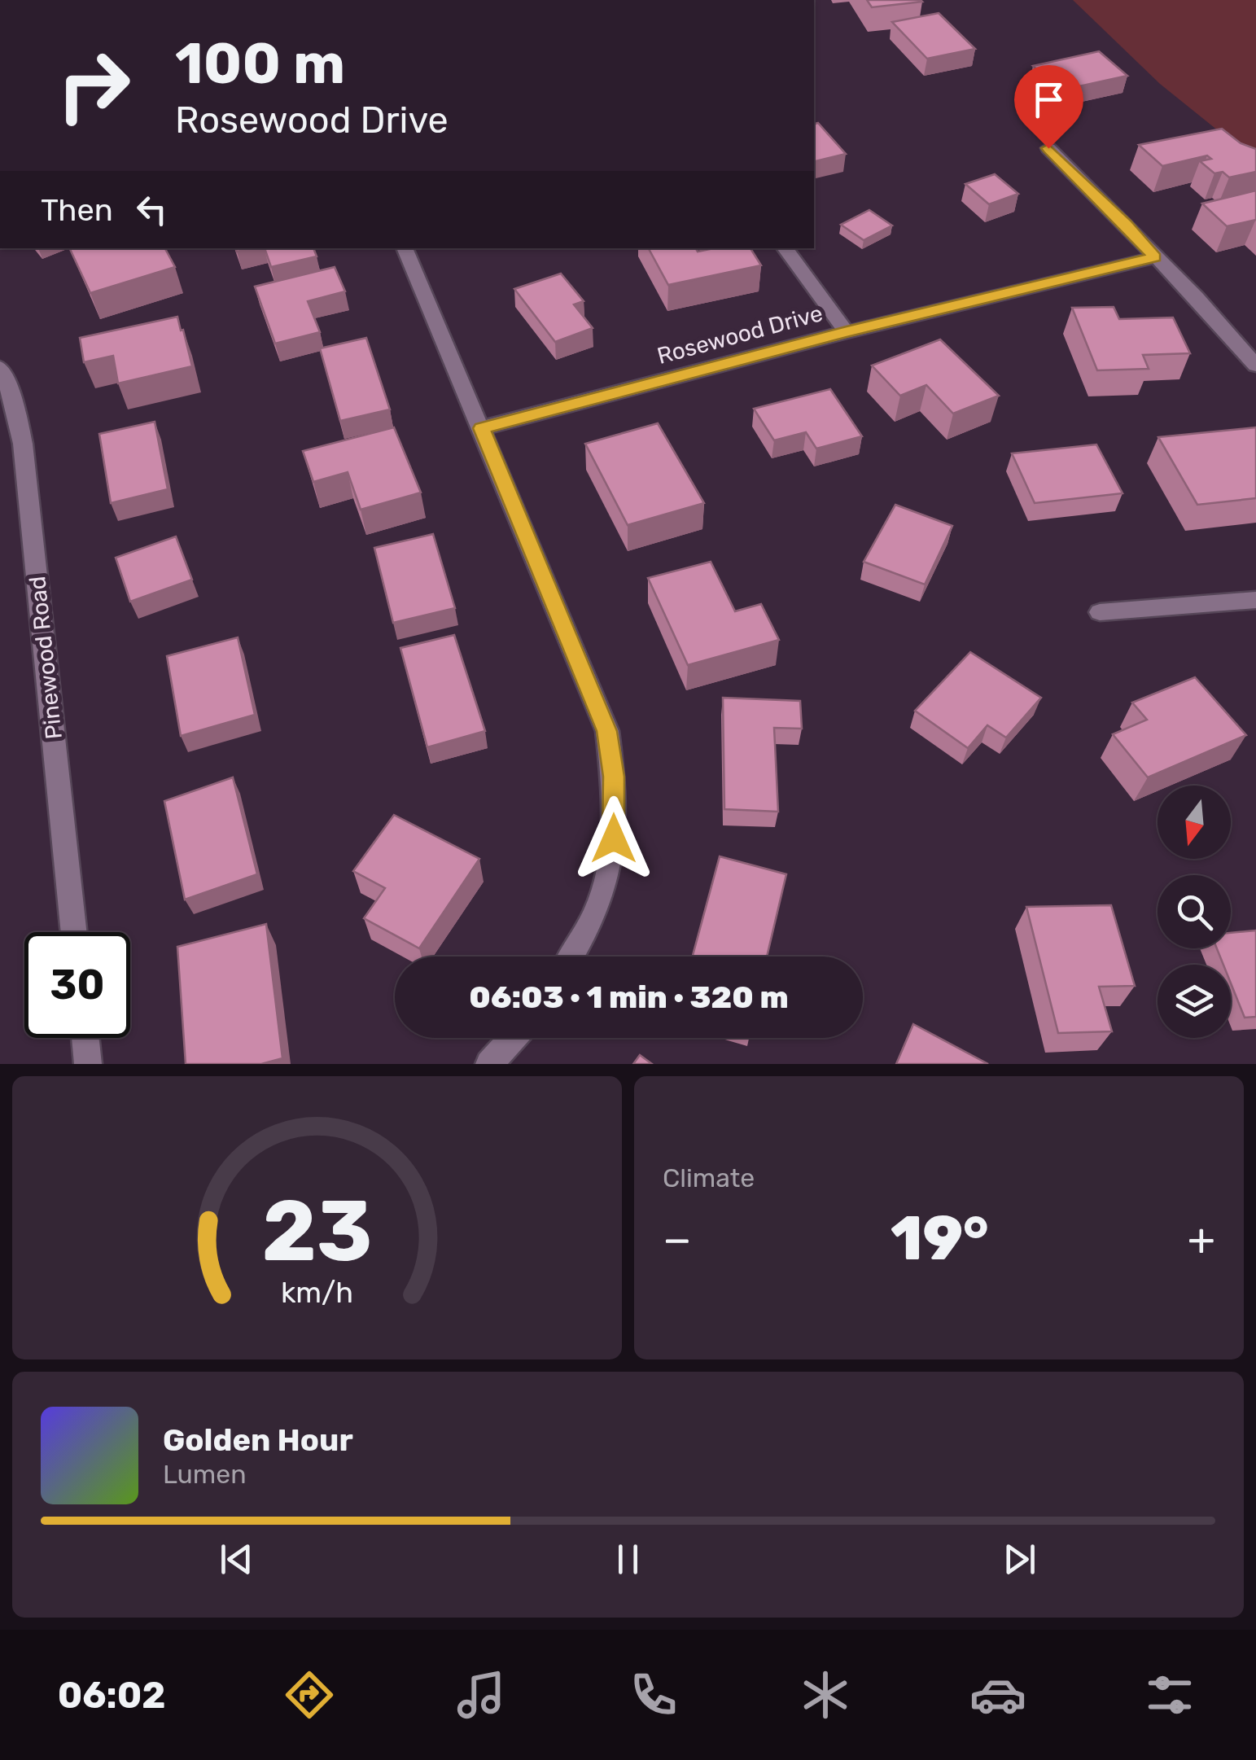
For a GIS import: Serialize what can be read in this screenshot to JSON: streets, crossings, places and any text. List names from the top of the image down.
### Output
{
  "streets": {
    "street": ["Rosewood Drive", "Pinewood Road"]
  },
  "north": "bottom",
  "page": {
    "turn": ["100 m", "Rosewood Drive"],
    "then": "Then",
    "limit": "30",
    "trip": "06:03 · 1 min · 320 m",
    "tile": "Climate",
    "heat": ["−", "19°", "+"],
    "song": ["Golden Hour", "Lumen"],
    "tabs": "06:02",
    "gauge": ["23", "km/h"]
  }
}
